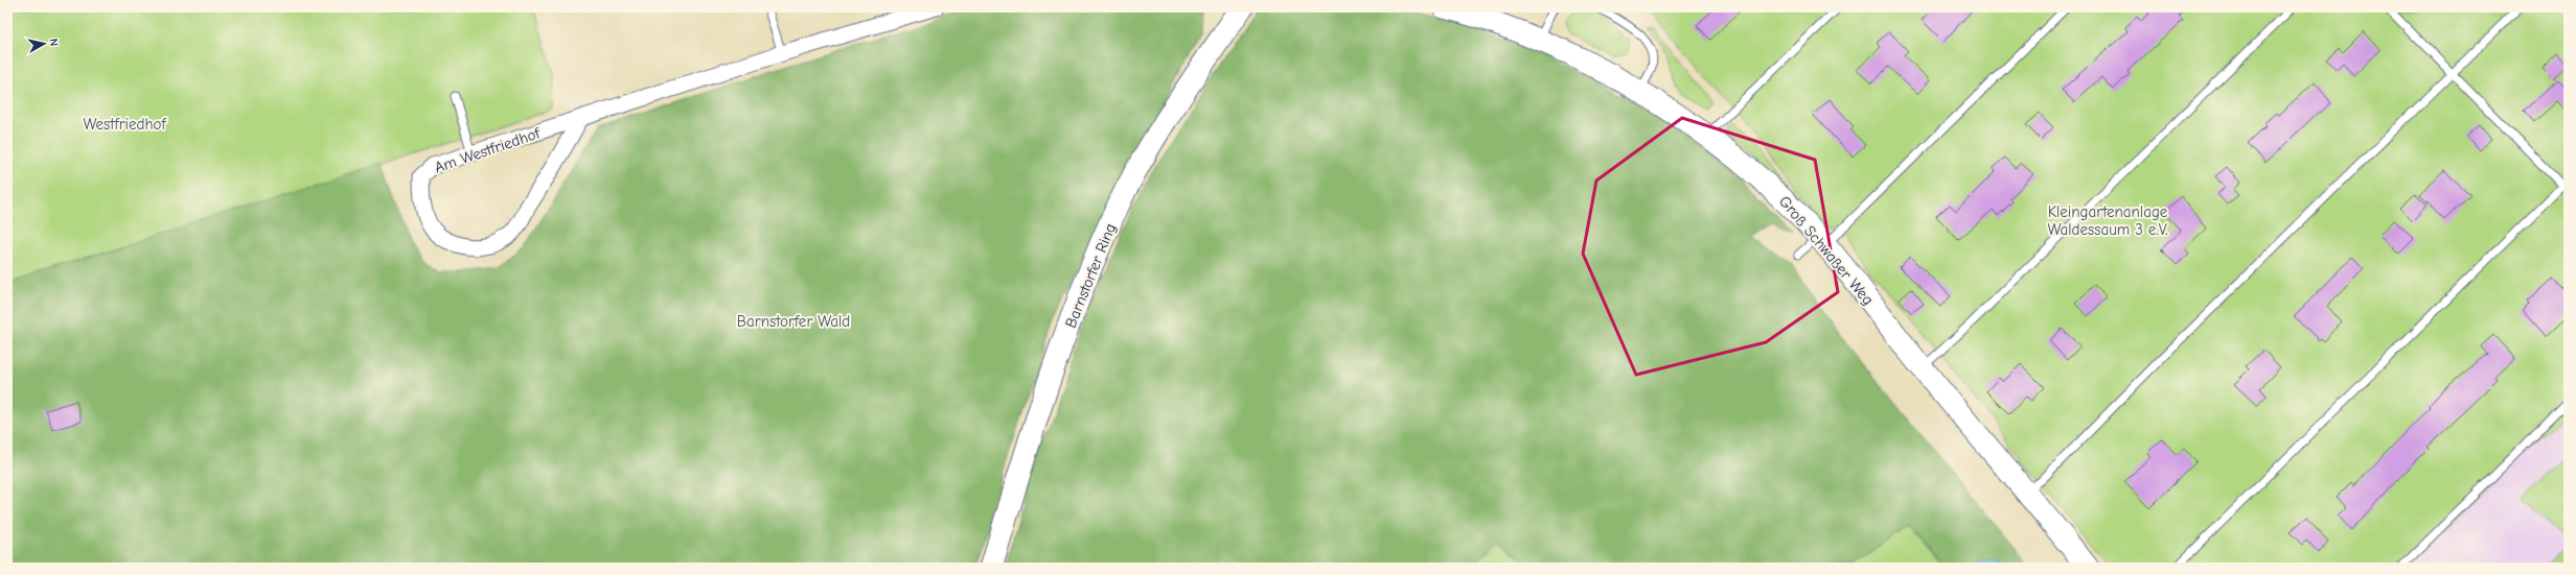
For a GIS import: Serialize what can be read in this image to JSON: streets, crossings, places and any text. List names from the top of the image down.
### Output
{
  "streets": {
    "street": ["Am Westfriedhof", "Groß Schwaßer Weg", "Barnstorfer Ring"]
  },
  "parks": ["Westfriedhof", "Kleingartenanlage Waldessaum 3 e.V.", "Barnstorfer Wald"],
  "north": "right"
}
